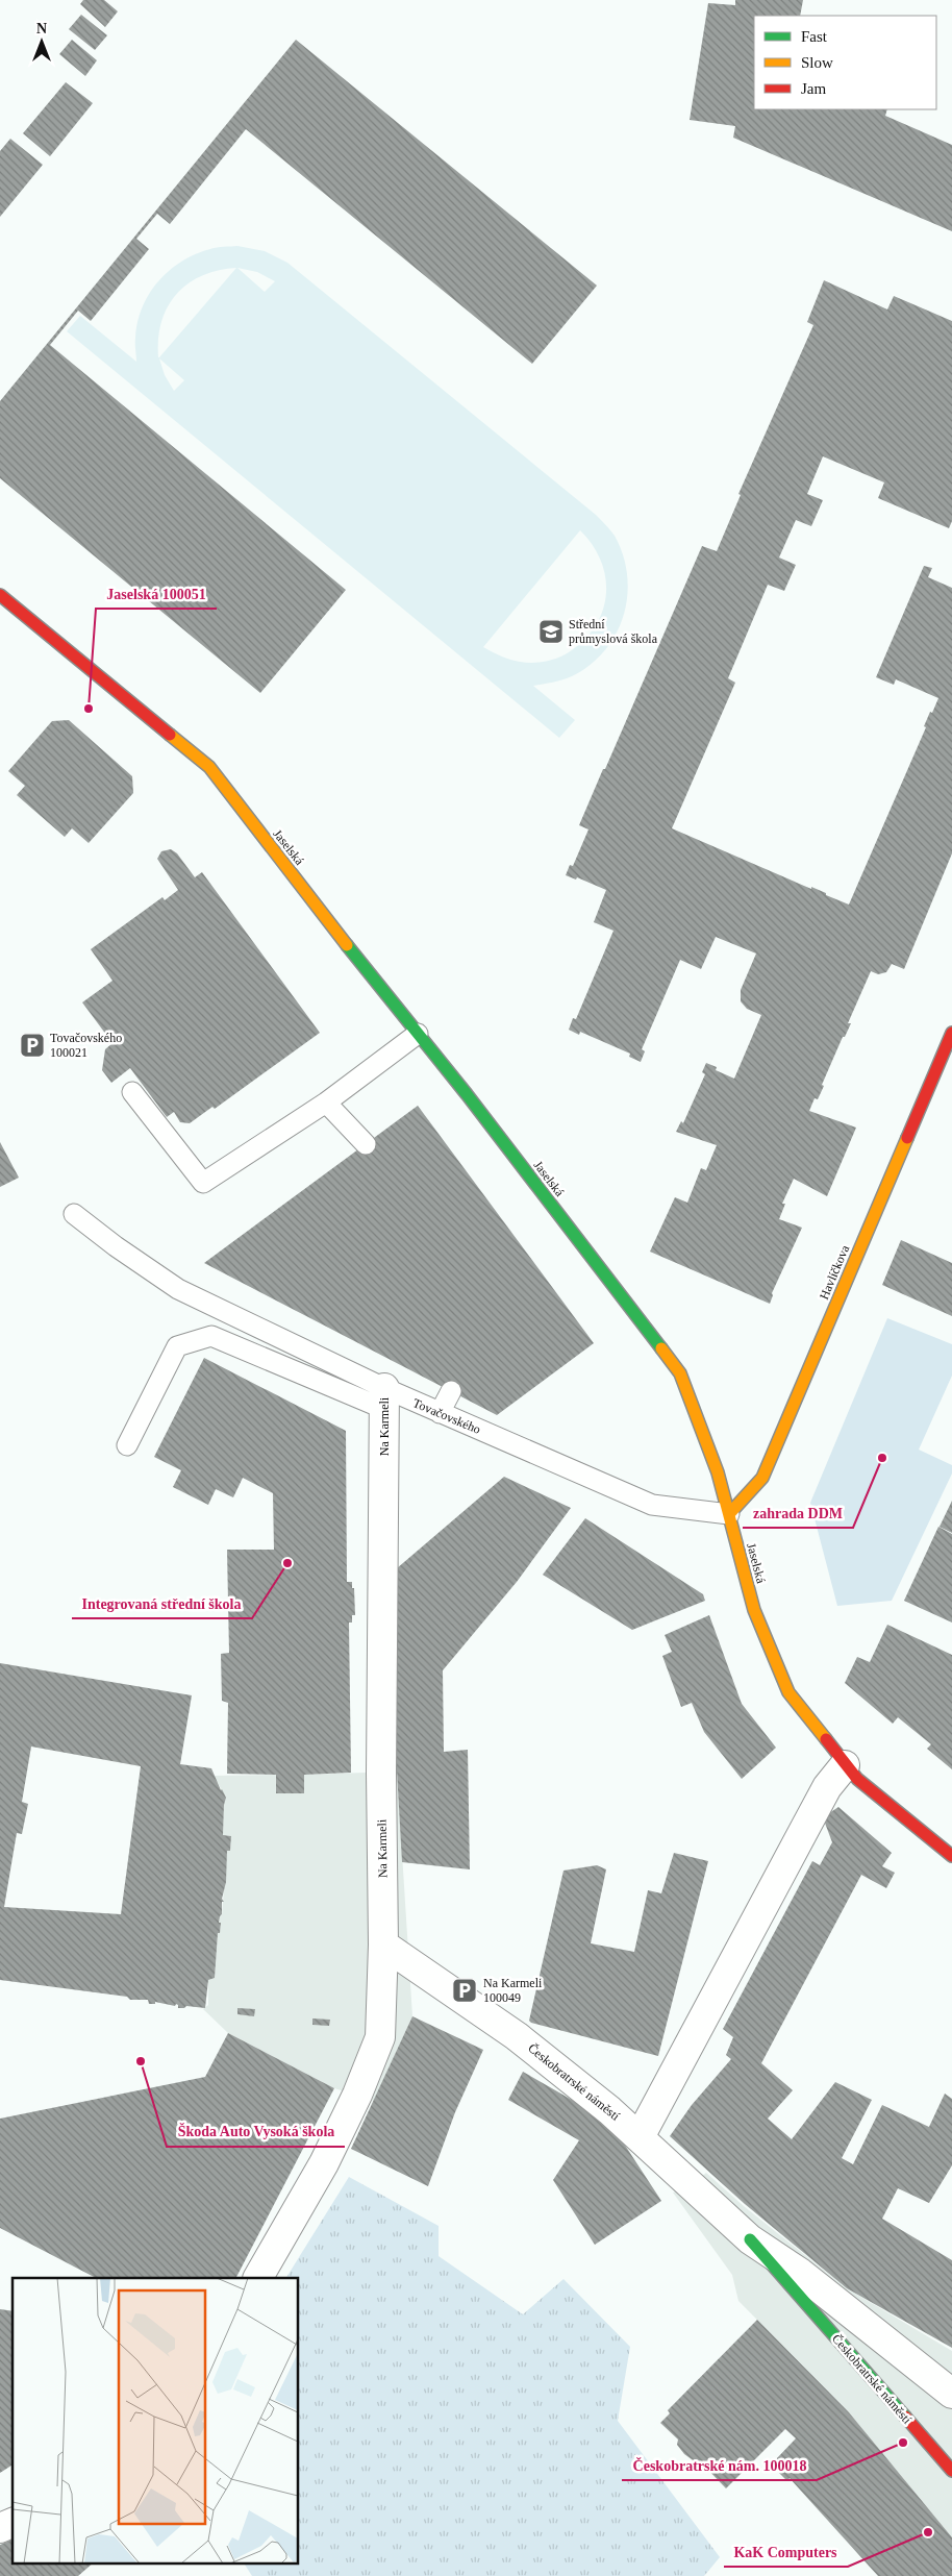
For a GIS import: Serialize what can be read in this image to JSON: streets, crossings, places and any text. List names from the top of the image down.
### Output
{
  "streets": {
    "street": [
      "Jaselská",
      "Havlíčkova",
      "Na Karmeli",
      "Českobratrské náměstí"
    ],
    "lane": ["Tovačovského"]
  },
  "crossings": [
    ["Jaselská", "Havlíčkova"],
    ["Jaselská", "Tovačovského"],
    ["Havlíčkova", "Tovačovského"],
    ["Tovačovského", "Na Karmeli"],
    ["Na Karmeli", "Českobratrské náměstí"]
  ],
  "places": {
    "school or university": ["Střední průmyslová škola"],
    "other": [
      "Jaselská 100051",
      "zahrada DDM",
      "Integrovaná střední škola",
      "Škoda Auto Vysoká škola",
      "Českobratrské nám. 100018",
      "KaK Computers"
    ],
    "parking": ["Tovačovského 100021", "Na Karmeli 100049"]
  },
  "legend": ["Fast", "Slow", "Jam"],
  "north": "top"
}
